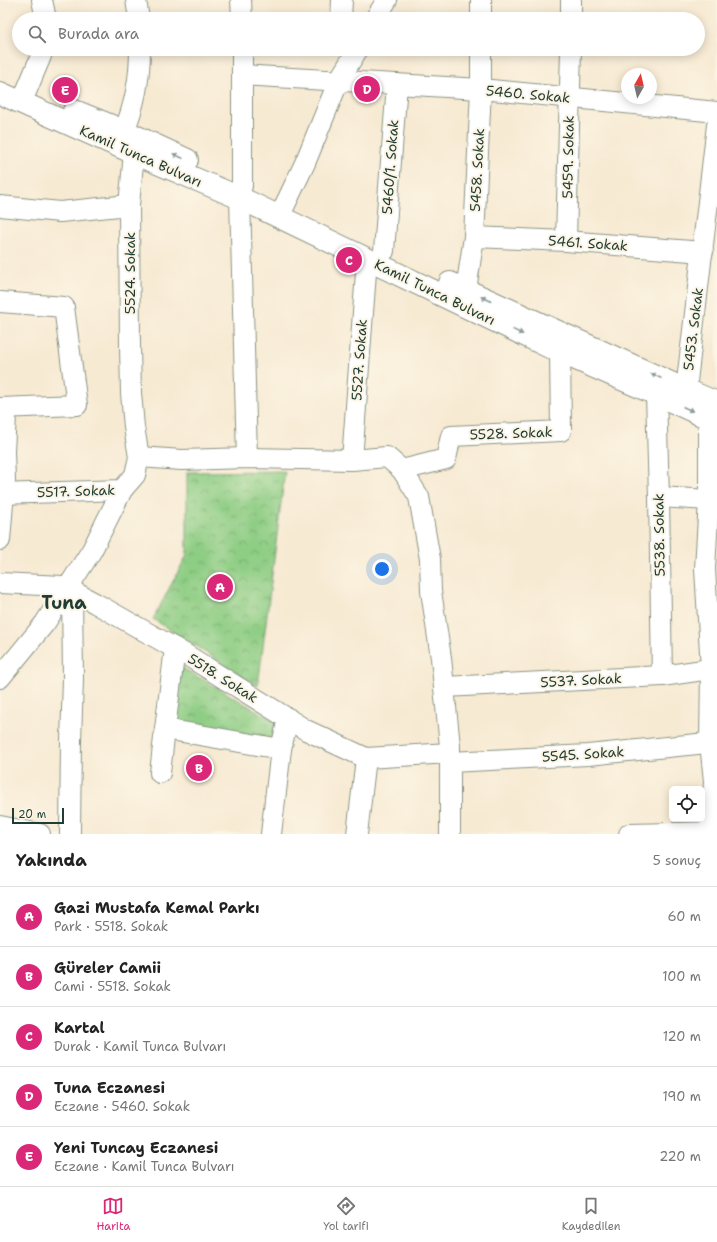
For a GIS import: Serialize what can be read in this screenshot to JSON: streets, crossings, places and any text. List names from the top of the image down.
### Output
{
  "streets": {
    "main road": ["Kamil Tunca Bulvarı"],
    "street": [
      "5460. Sokak",
      "5459. Sokak",
      "5460/1. Sokak",
      "5458. Sokak",
      "5461. Sokak",
      "5524. Sokak",
      "5453. Sokak",
      "5527. Sokak",
      "5528. Sokak",
      "5517. Sokak",
      "5538. Sokak",
      "5518. Sokak",
      "5537. Sokak",
      "5545. Sokak"
    ]
  },
  "crossings": [
    ["5460. Sokak", "5459. Sokak"],
    ["5460. Sokak", "5460/1. Sokak"],
    ["5460. Sokak", "5458. Sokak"],
    ["Kamil Tunca Bulvarı", "5460/1. Sokak"],
    ["Kamil Tunca Bulvarı", "5458. Sokak"],
    ["Kamil Tunca Bulvarı", "5524. Sokak"],
    ["Kamil Tunca Bulvarı", "5453. Sokak"],
    ["Kamil Tunca Bulvarı", "5527. Sokak"],
    ["Kamil Tunca Bulvarı", "5528. Sokak"],
    ["Kamil Tunca Bulvarı", "5538. Sokak"],
    ["5459. Sokak", "5461. Sokak"],
    ["5460/1. Sokak", "5527. Sokak"],
    ["5458. Sokak", "5461. Sokak"],
    ["5461. Sokak", "5453. Sokak"],
    ["5524. Sokak", "5517. Sokak"],
    ["5538. Sokak", "5537. Sokak"],
    ["5518. Sokak", "5545. Sokak"]
  ],
  "districts": ["Tuna"],
  "scale_bar": "20 m",
  "north": "top",
  "page": {
    "search": "Burada ara",
    "pins": [
      "D",
      "E",
      "C",
      "A",
      "B"
    ],
    "scale": "20 m",
    "heading": ["Yakında", "5 sonuç"],
    "list": [
      {
        "mark": "A",
        "name": "Gazi Mustafa Kemal Parkı",
        "note": "Park · 5518. Sokak",
        "value": "60 m"
      },
      {
        "mark": "B",
        "name": "Güreler Camii",
        "note": "Cami · 5518. Sokak",
        "value": "100 m"
      },
      {
        "mark": "C",
        "name": "Kartal",
        "note": "Durak · Kamil Tunca Bulvarı",
        "value": "120 m"
      },
      {
        "mark": "D",
        "name": "Tuna Eczanesi",
        "note": "Eczane · 5460. Sokak",
        "value": "190 m"
      },
      {
        "mark": "E",
        "name": "Yeni Tuncay Eczanesi",
        "note": "Eczane · Kamil Tunca Bulvarı",
        "value": "220 m"
      }
    ],
    "nav": ["Harita", "Yol tarifi", "Kaydedilen"]
  }
}
